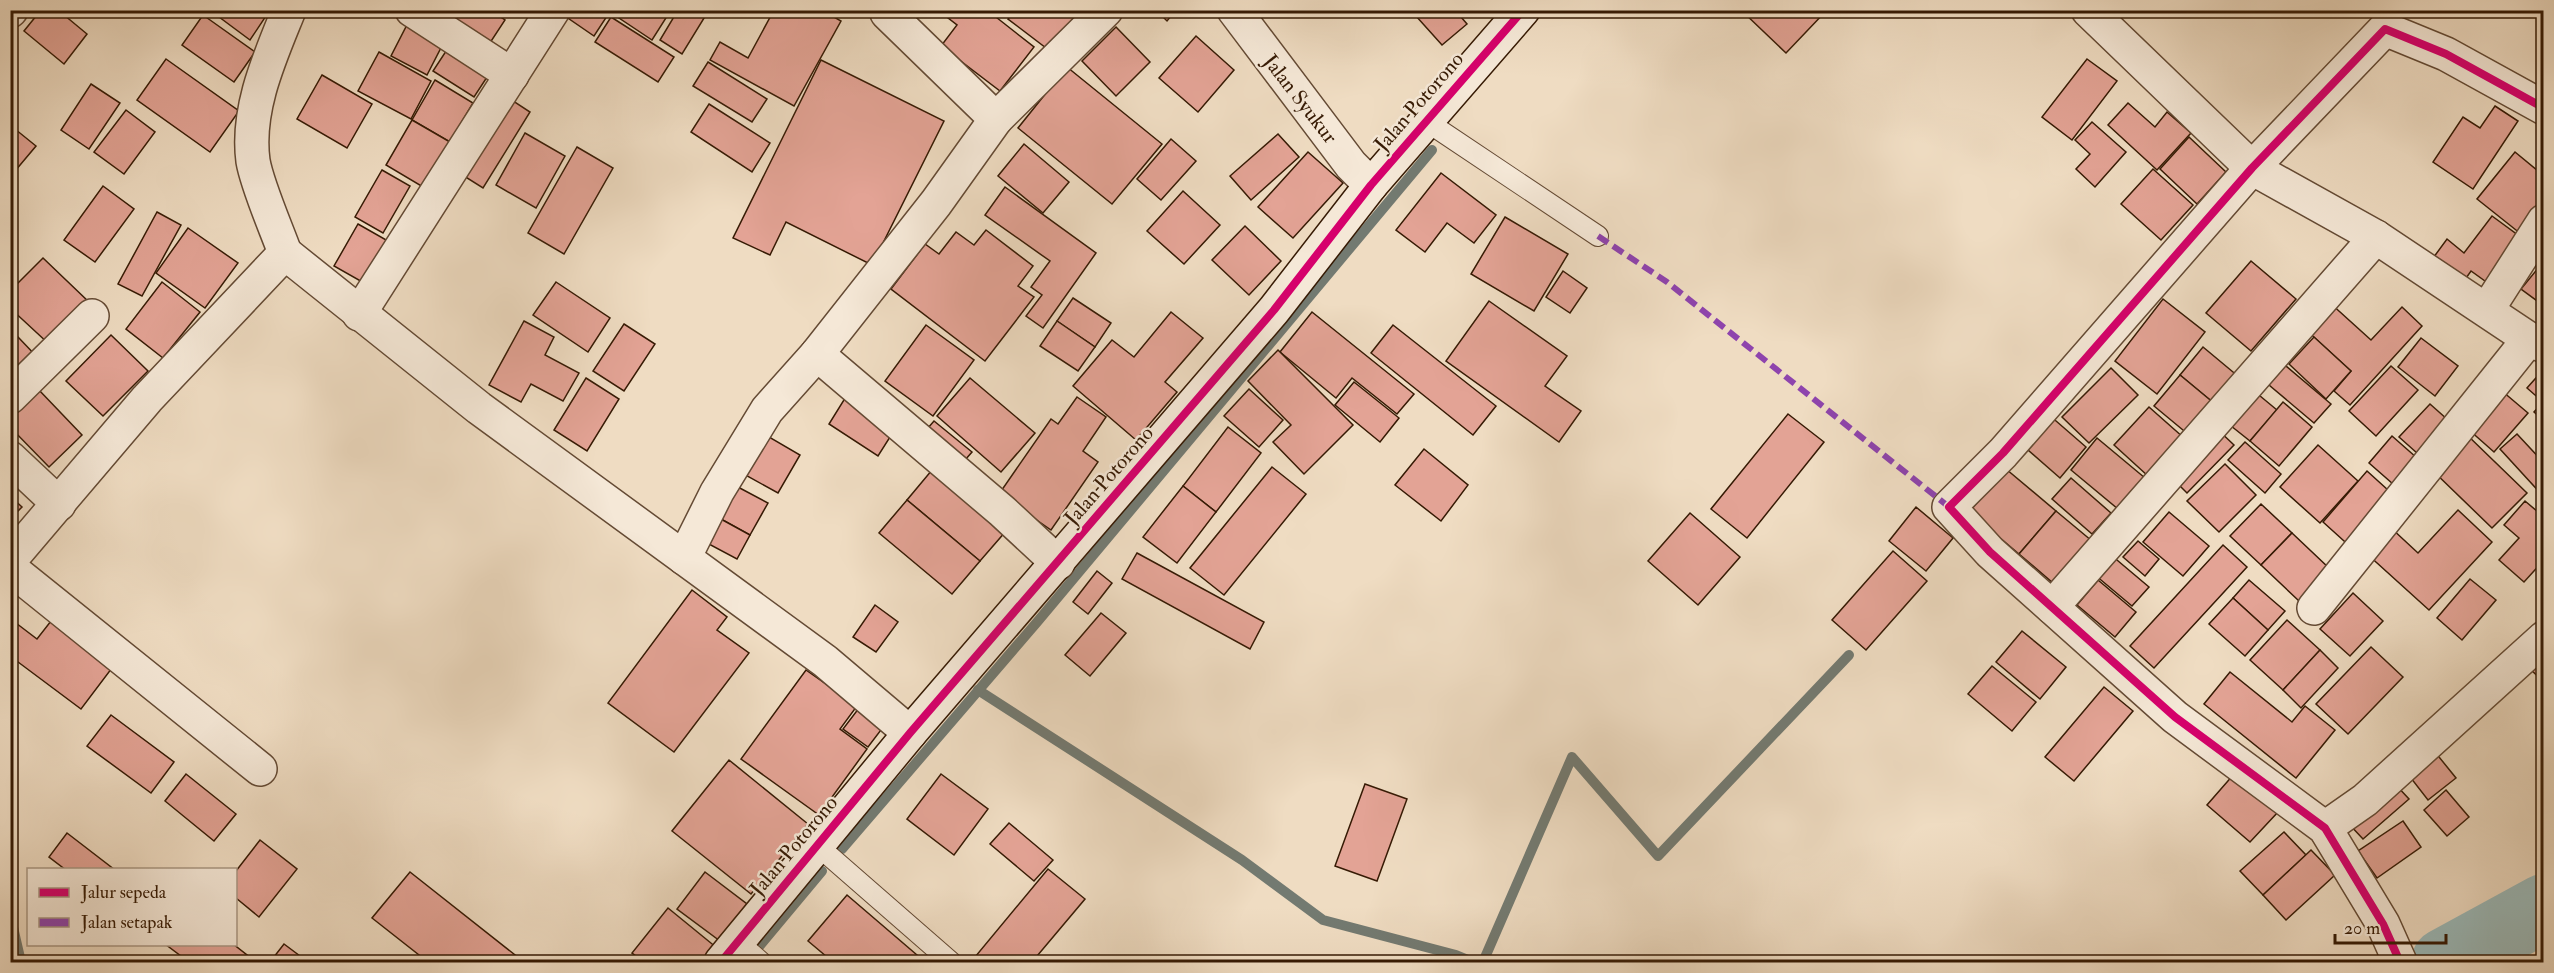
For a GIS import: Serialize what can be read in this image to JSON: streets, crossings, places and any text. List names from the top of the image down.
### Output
{
  "streets": {
    "street": ["Jalan Syukur", "Jalan Potorono"]
  },
  "crossings": [
    ["Jalan Syukur", "Jalan Potorono"]
  ],
  "legend": ["Jalur sepeda", "Jalan setapak"],
  "scale_bar": "20 m"
}
